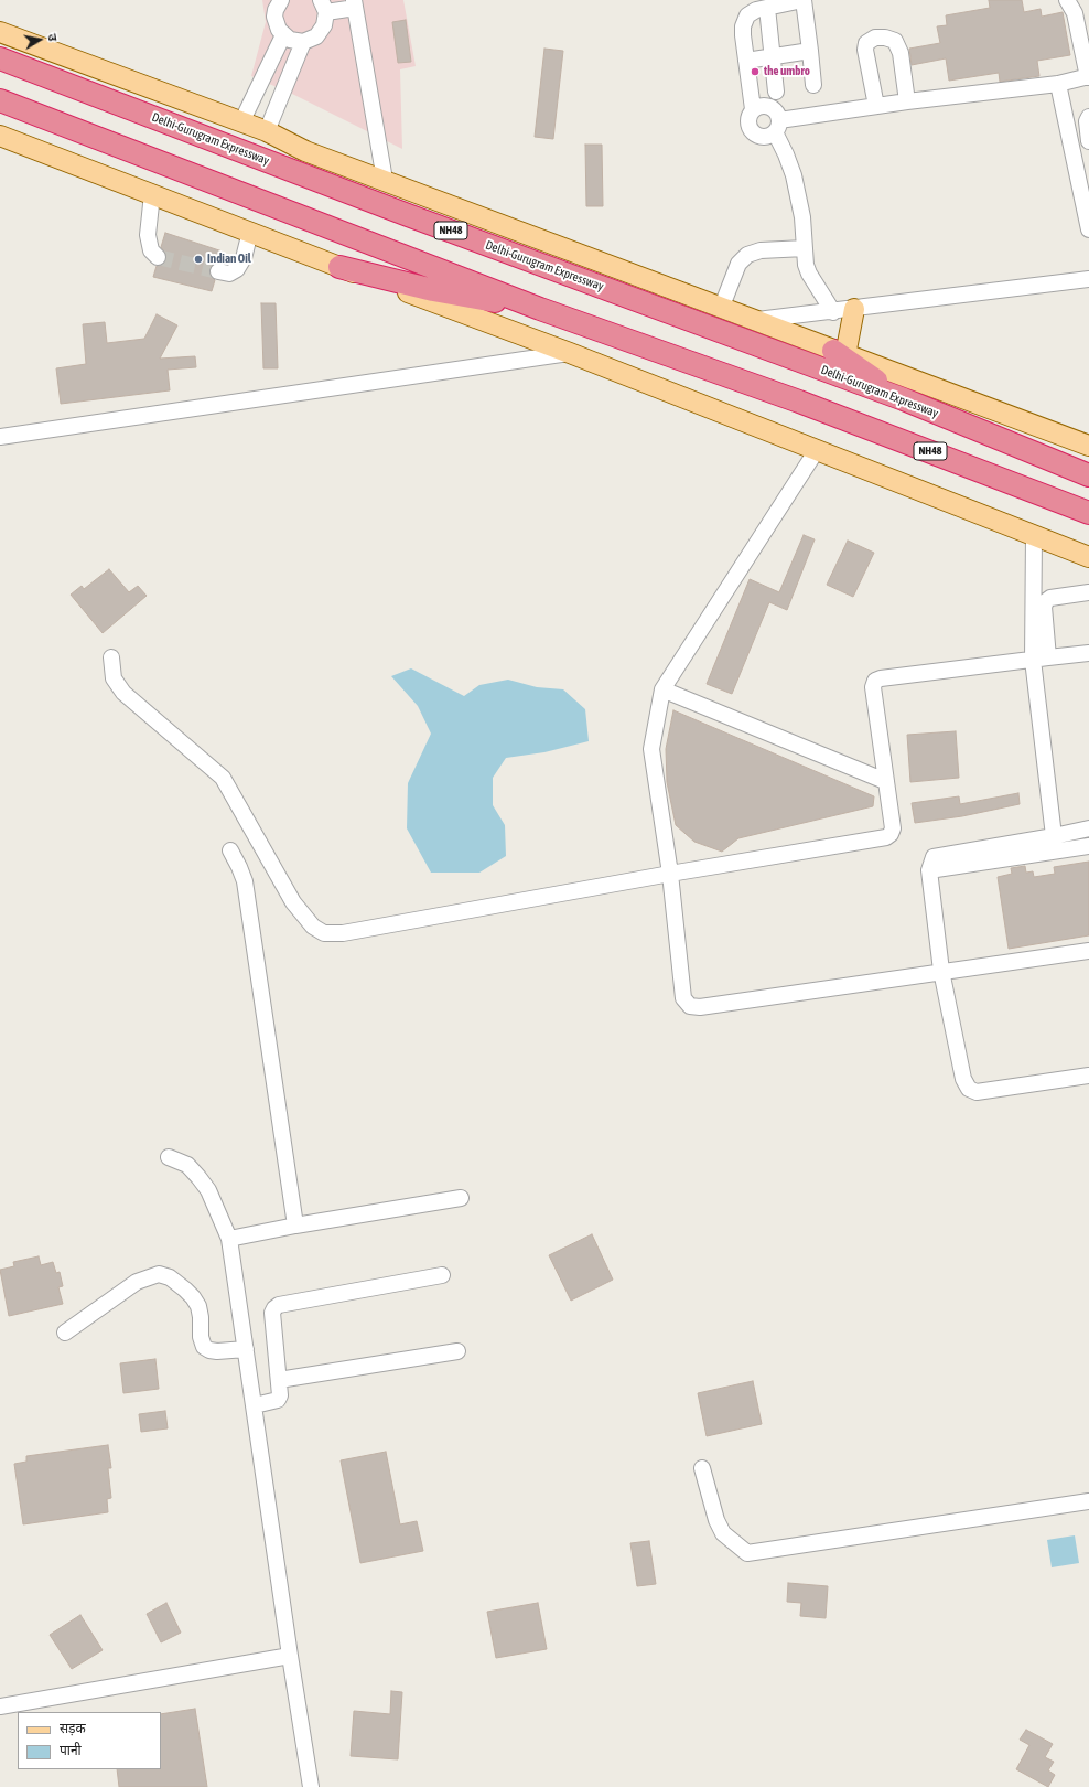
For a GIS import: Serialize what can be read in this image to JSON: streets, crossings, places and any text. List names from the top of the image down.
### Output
{
  "streets": {
    "highway": ["Delhi-Gurugram Expressway", "NH48"]
  },
  "places": ["the umbro", "Indian Oil"],
  "legend": ["सड़क", "पानी"],
  "north": "right"
}
